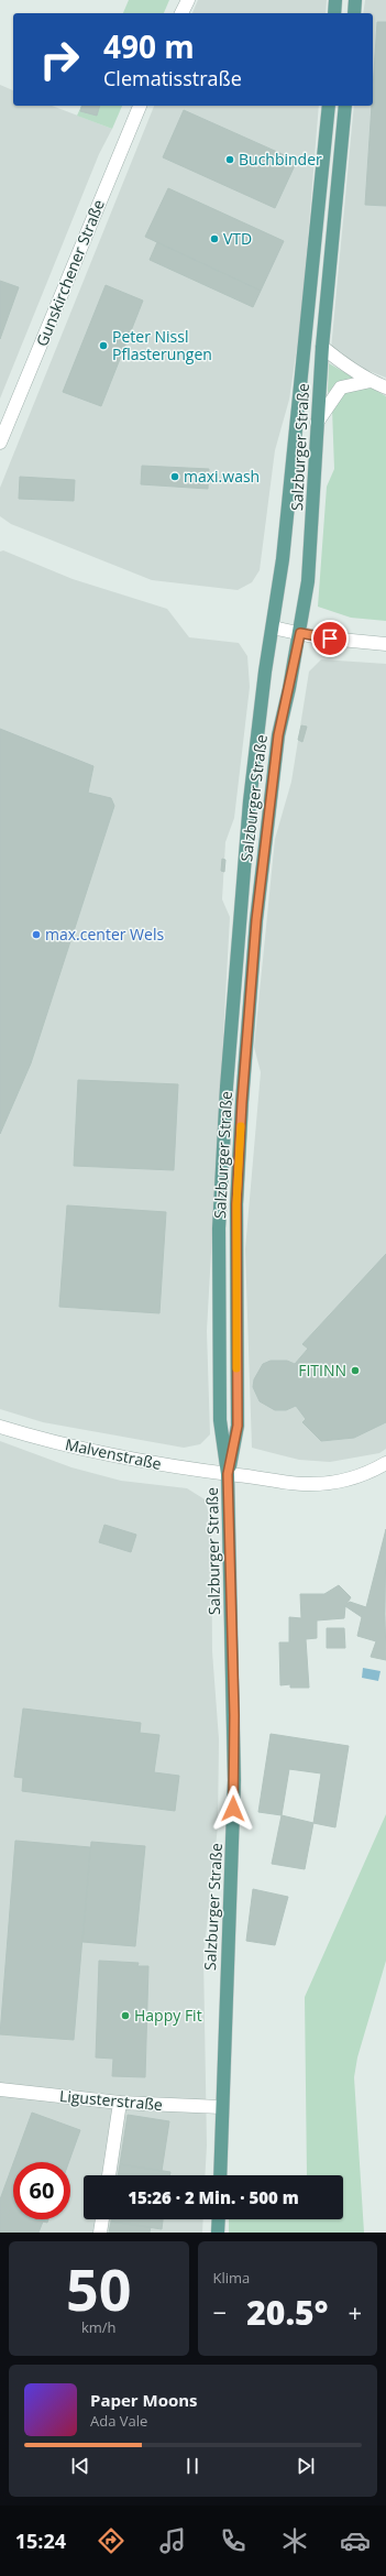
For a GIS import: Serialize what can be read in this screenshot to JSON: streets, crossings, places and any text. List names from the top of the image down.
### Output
{
  "streets": {
    "main road": ["Salzburger Straße"],
    "street": ["Gunskirchener Straße", "Malvenstraße", "Ligusterstraße"]
  },
  "crossings": [
    ["Salzburger Straße", "Malvenstraße"],
    ["Salzburger Straße", "Ligusterstraße"]
  ],
  "places": [
    "Buchbinder",
    "VTD",
    "Peter Nissl Pflasterungen",
    "maxi.wash",
    "max.center Wels",
    "FITINN",
    "Happy Fit"
  ],
  "page": {
    "turn": ["490 m", "Clematisstraße"],
    "limit": "60",
    "trip": "15:26 · 2 Min. · 500 m",
    "tile": [
      ["50", "km/h"],
      "Klima"
    ],
    "heat": ["−", "20.5°", "+"],
    "song": ["Paper Moons", "Ada Vale"],
    "tabs": "15:24"
  }
}
